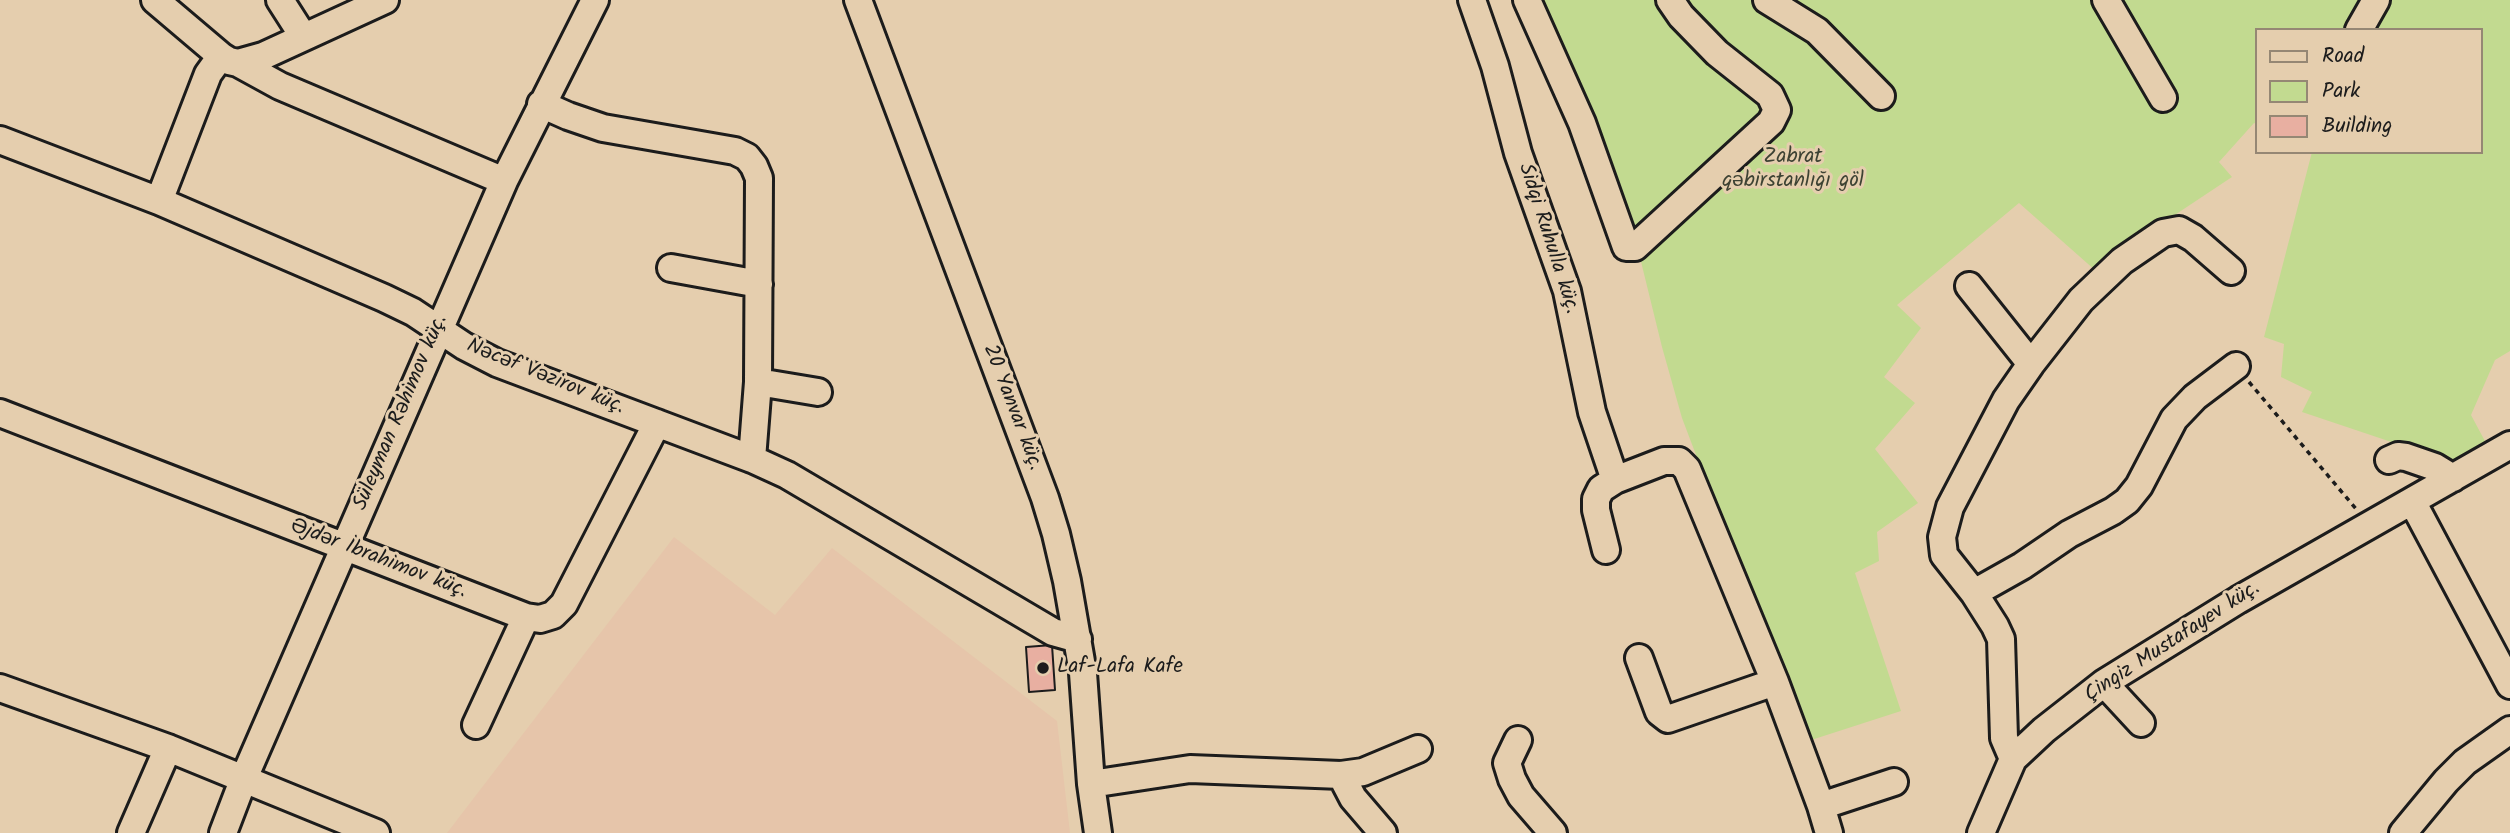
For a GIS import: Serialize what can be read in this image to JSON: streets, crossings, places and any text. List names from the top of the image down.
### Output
{
  "streets": {
    "street": [
      "Sidqi Ruhulla küç.",
      "Nəcəf Vəzirov küç.",
      "20 Yanvar küç.",
      "Süleyman Rəhimov küç.",
      "Əjdər İbrahimov küç.",
      "Çingiz Mustafayev küç."
    ]
  },
  "crossings": [
    ["Nəcəf Vəzirov küç.", "20 Yanvar küç."],
    ["Nəcəf Vəzirov küç.", "Süleyman Rəhimov küç."],
    ["Süleyman Rəhimov küç.", "Əjdər İbrahimov küç."]
  ],
  "parks": ["Zabrat qəbirstanlığı göl"],
  "places": ["Laf-Lafa Kafe"],
  "legend": ["Road", "Park", "Building"]
}
